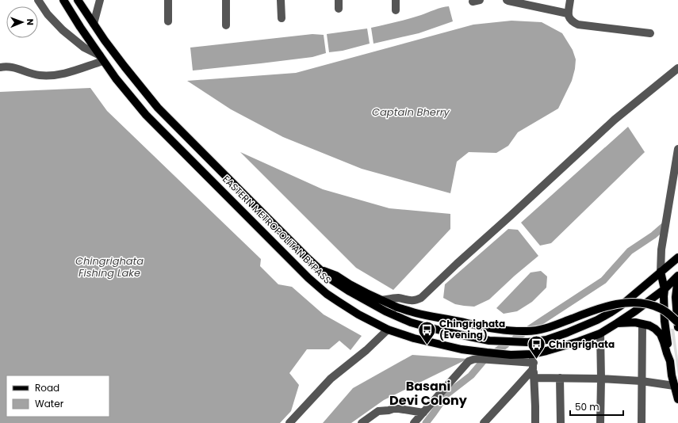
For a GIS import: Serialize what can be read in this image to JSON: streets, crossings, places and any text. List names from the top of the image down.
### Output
{
  "streets": {
    "main road": ["EASTERN METROPOLITAN BYPASS"]
  },
  "districts": ["Basani Devi Colony"],
  "water": ["Captain Bherry", "Chingrighata Fishing Lake"],
  "places": {
    "bus stop": ["Chingrighata (Evening)", "Chingrighata"]
  },
  "legend": ["Road", "Water"],
  "scale_bar": "50 m",
  "north": "right"
}
